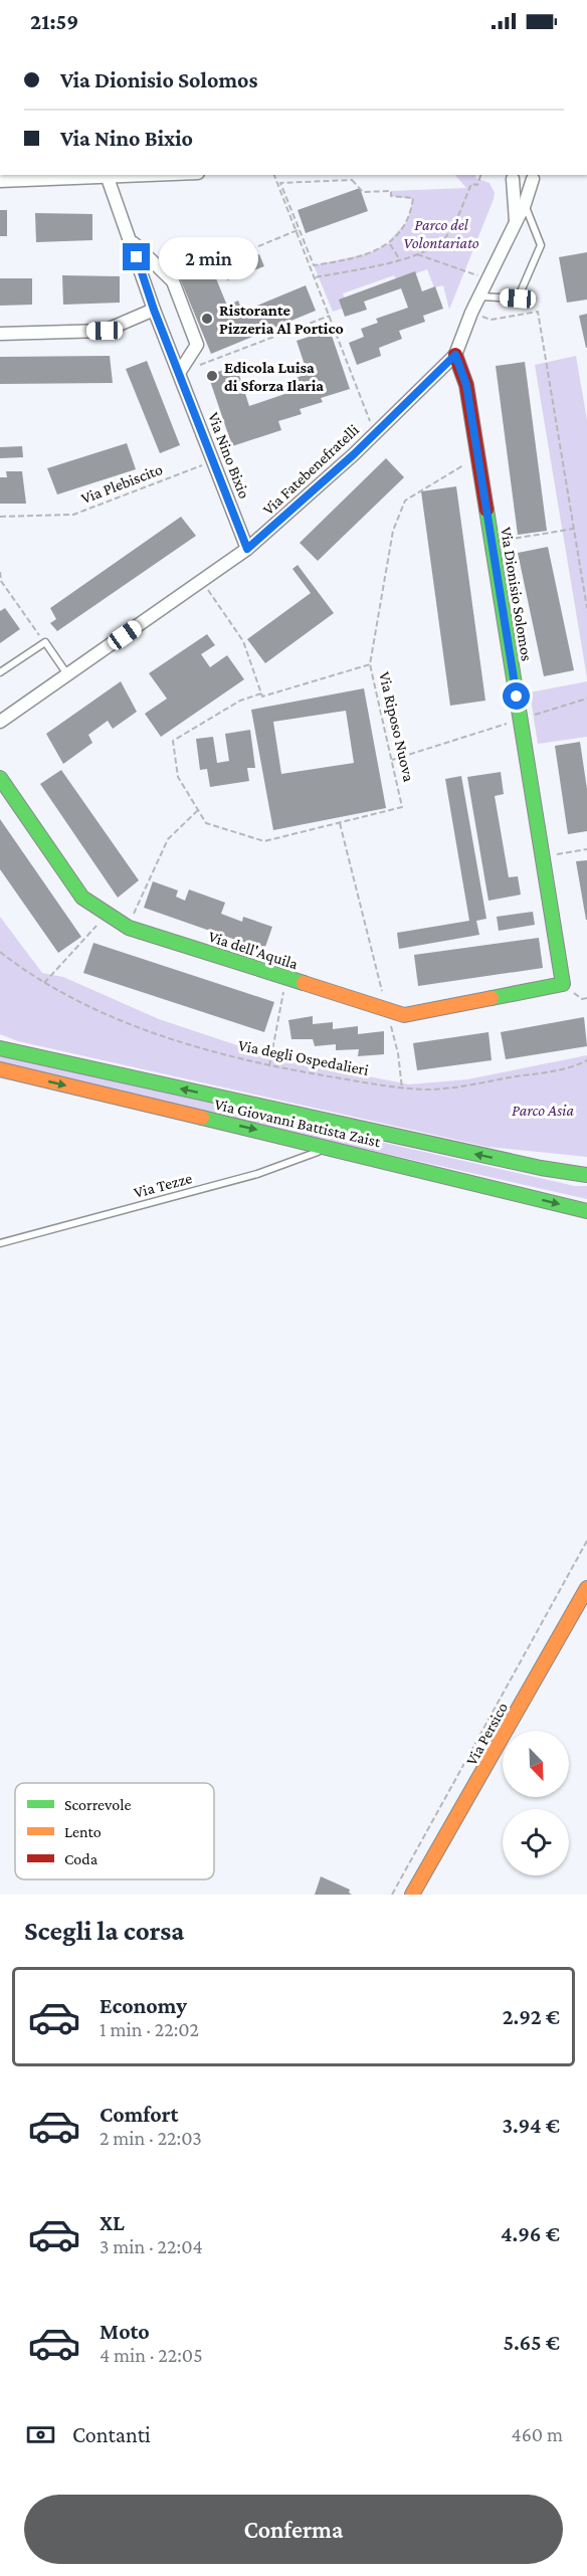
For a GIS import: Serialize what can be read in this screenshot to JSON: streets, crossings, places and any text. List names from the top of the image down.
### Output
{
  "streets": {
    "street": [
      "Via Nino Bixio",
      "Via Fatebenefratelli",
      "Via Dionisio Solomos",
      "Via dell'Aquila",
      "Via Giovanni Battista Zaist",
      "Via Persico"
    ],
    "lane": ["Via Tezze"],
    "path": ["Via Plebiscito", "Via Riposo Nuova", "Via degli Ospedalieri"]
  },
  "crossings": [
    ["Via Nino Bixio", "Via Fatebenefratelli"],
    ["Via Nino Bixio", "Via Plebiscito"],
    ["Via Fatebenefratelli", "Via Dionisio Solomos"],
    ["Via Dionisio Solomos", "Via dell'Aquila"],
    ["Via Giovanni Battista Zaist", "Via Tezze"]
  ],
  "parks": ["Parco del Volontariato", "Parco Asia"],
  "places": ["Ristorante Pizzeria Al Portico", "Edicola Luisa di Sforza Ilaria"],
  "legend": ["Scorrevole", "Lento", "Coda"],
  "north": "bottom right",
  "page": {
    "status": "21:59",
    "banner": ["Via Dionisio Solomos", "Via Nino Bixio"],
    "bubble": "2 min",
    "heading": "Scegli la corsa",
    "list": [
      {
        "name": "Economy",
        "note": "1 min · 22:02",
        "value": "2.92 €"
      },
      {
        "name": "Comfort",
        "note": "2 min · 22:03",
        "value": "3.94 €"
      },
      {
        "name": "XL",
        "note": "3 min · 22:04",
        "value": "4.96 €"
      },
      {
        "name": "Moto",
        "note": "4 min · 22:05",
        "value": "5.65 €"
      }
    ],
    "pay": ["Contanti", "460 m"],
    "buttons": "Conferma"
  }
}
